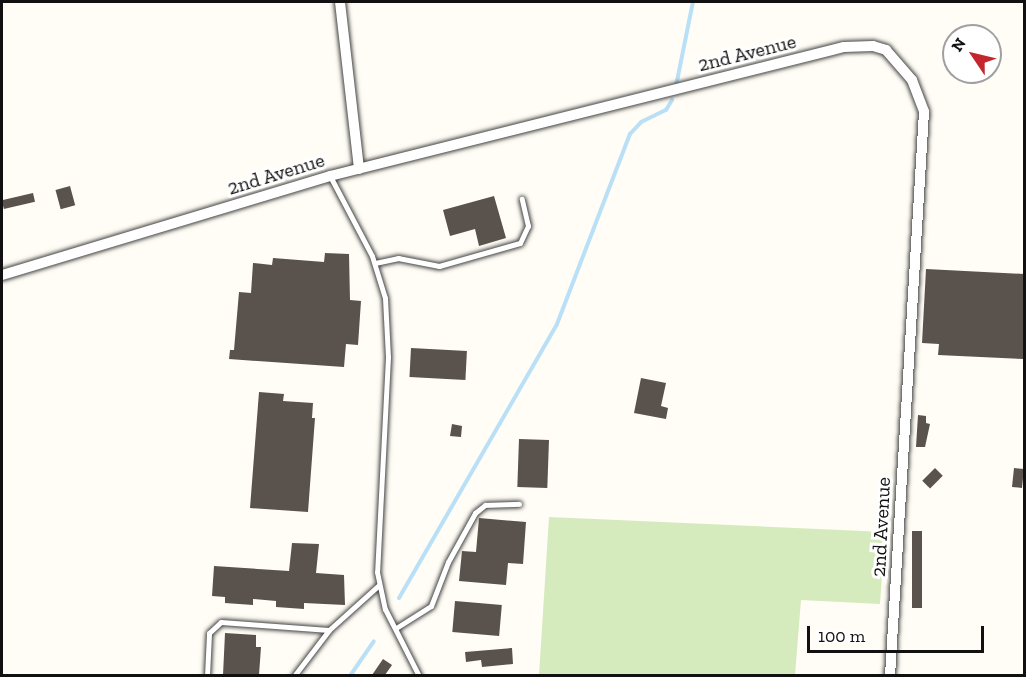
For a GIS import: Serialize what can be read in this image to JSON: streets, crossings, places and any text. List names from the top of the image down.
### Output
{
  "streets": {
    "street": ["2nd Avenue"]
  },
  "scale_bar": "100 m",
  "north": "top left"
}
